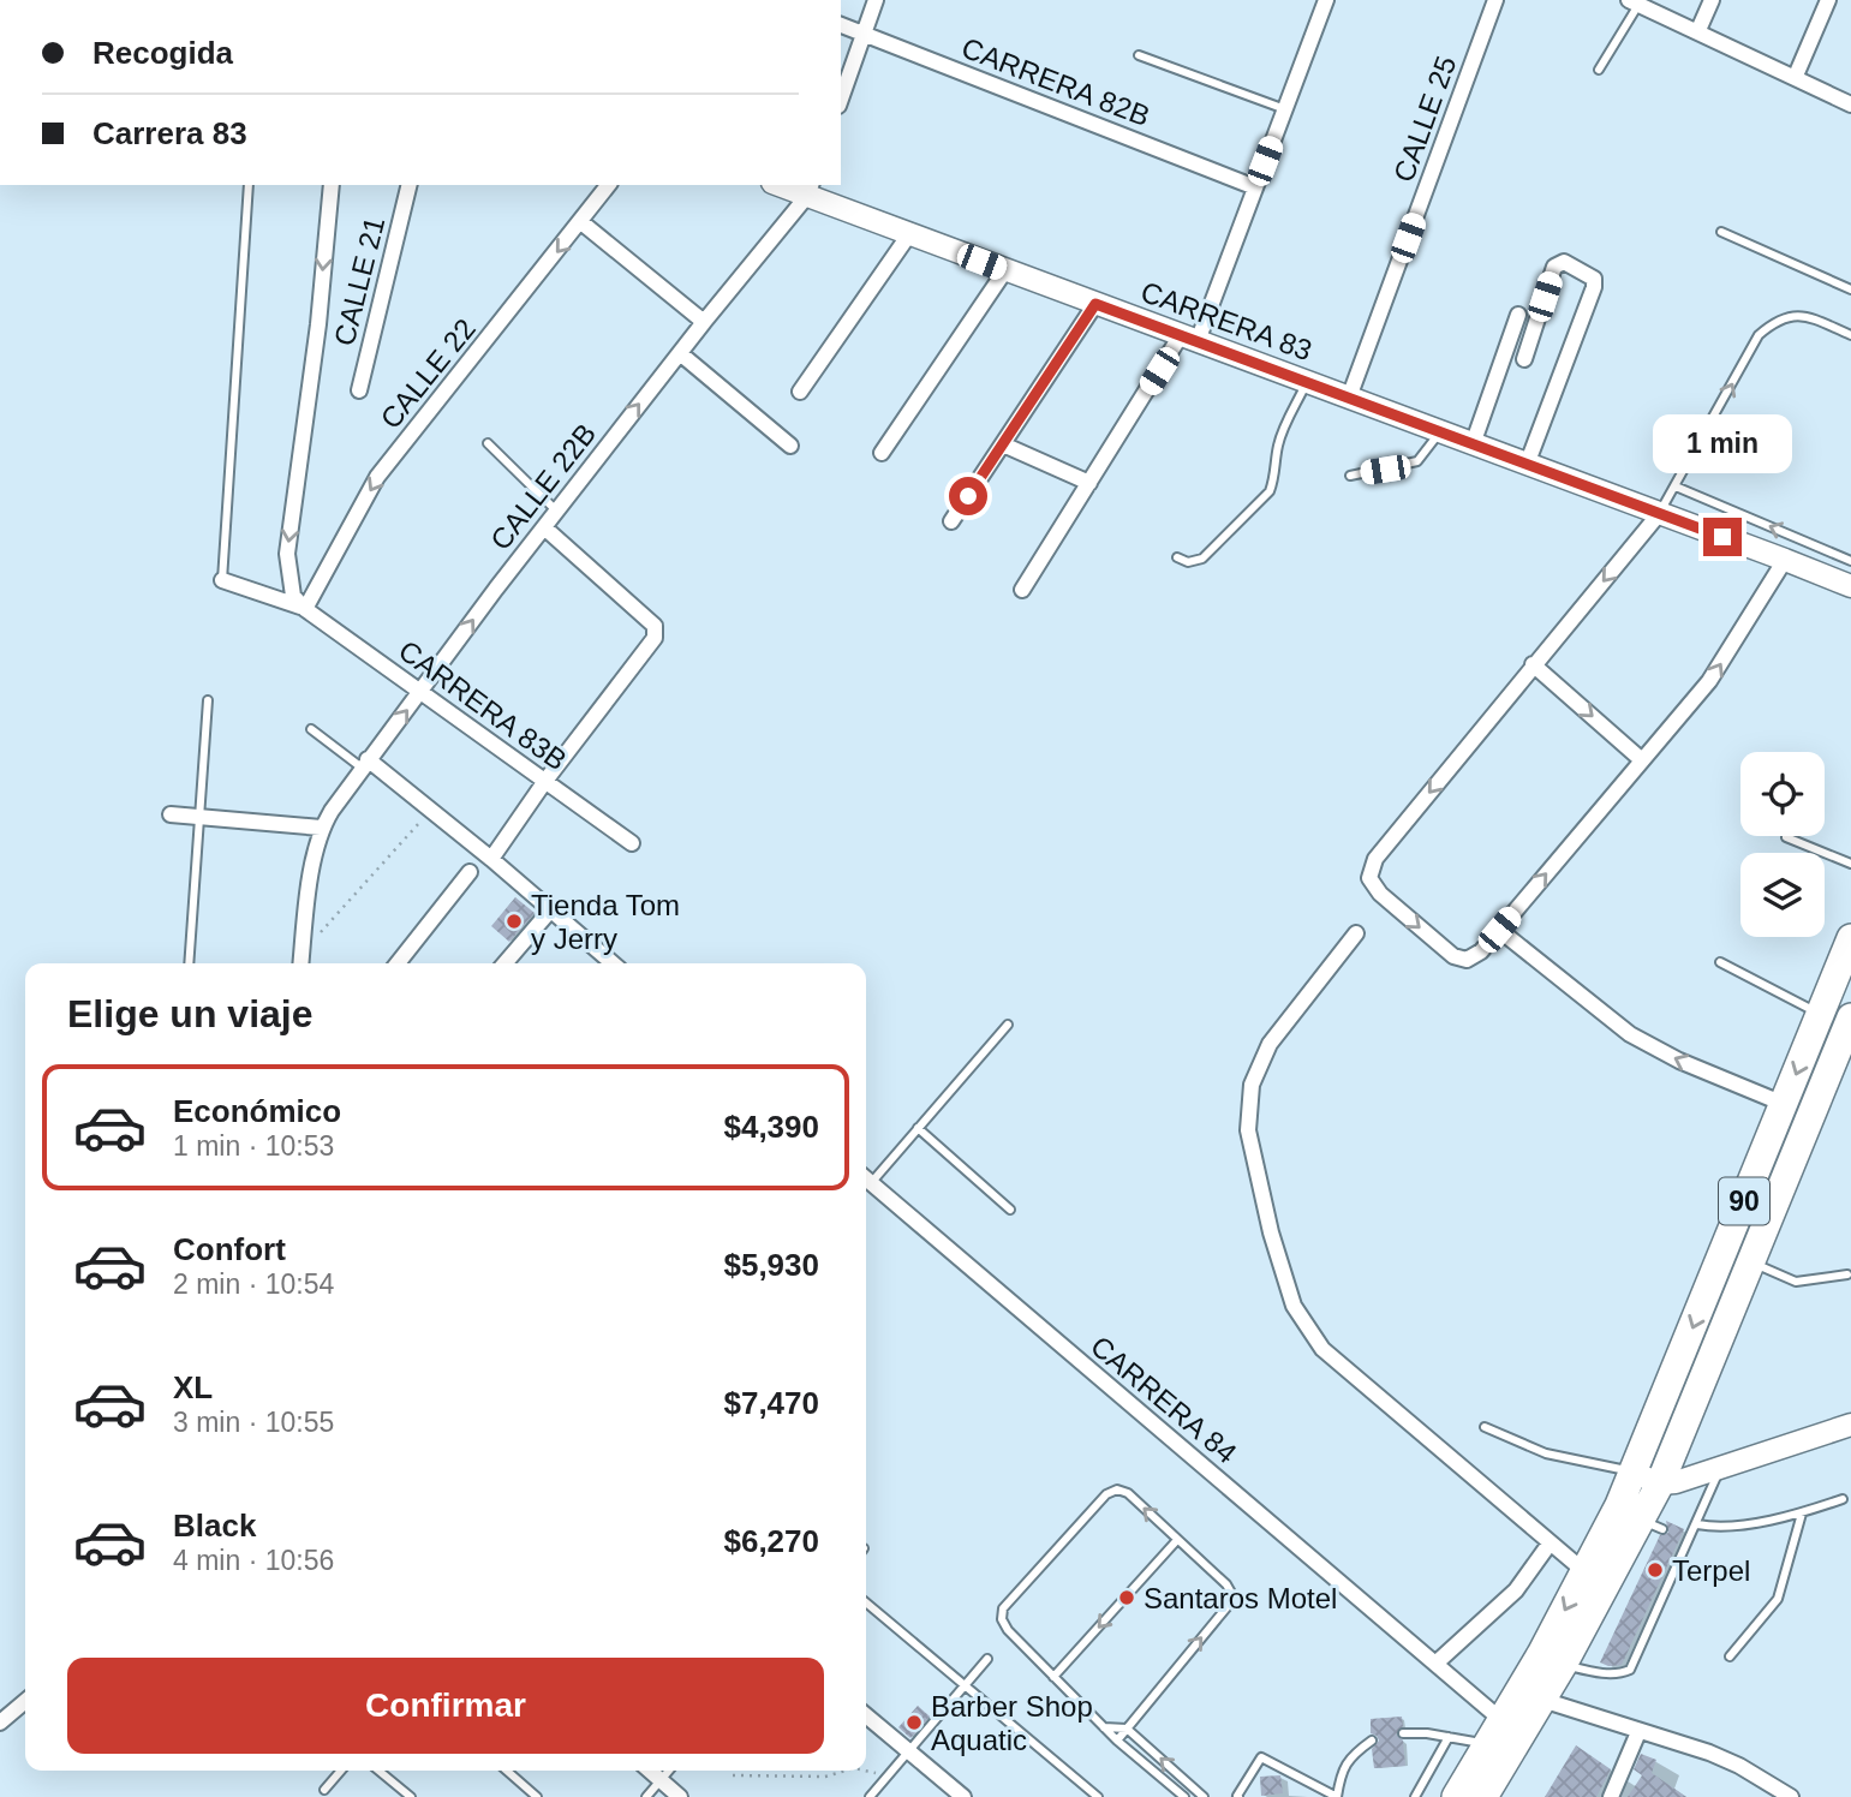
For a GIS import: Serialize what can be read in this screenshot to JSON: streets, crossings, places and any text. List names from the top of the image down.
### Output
{
  "streets": {
    "highway": ["90"],
    "street": [
      "CARRERA 82B",
      "CALLE 25",
      "CALLE 21",
      "CARRERA 83",
      "CALLE 22",
      "CALLE 22B",
      "CARRERA 83B",
      "CARRERA 84"
    ]
  },
  "crossings": [
    ["CALLE 25", "CARRERA 83"],
    ["CARRERA 83", "CALLE 22B"],
    ["CALLE 22", "CARRERA 83B"],
    ["CALLE 22B", "CARRERA 83B"],
    ["90", "CARRERA 84"]
  ],
  "one_way": ["CALLE 22", "CALLE 22B"],
  "places": [
    "Tienda Tom y Jerry",
    "Terpel",
    "Santaros Motel",
    "Barber Shop Aquatic"
  ],
  "page": {
    "banner": ["Recogida", "Carrera 83"],
    "bubble": "1 min",
    "heading": "Elige un viaje",
    "list": [
      {
        "name": "Económico",
        "note": "1 min · 10:53",
        "value": "$4,390"
      },
      {
        "name": "Confort",
        "note": "2 min · 10:54",
        "value": "$5,930"
      },
      {
        "name": "XL",
        "note": "3 min · 10:55",
        "value": "$7,470"
      },
      {
        "name": "Black",
        "note": "4 min · 10:56",
        "value": "$6,270"
      }
    ],
    "buttons": "Confirmar"
  }
}
